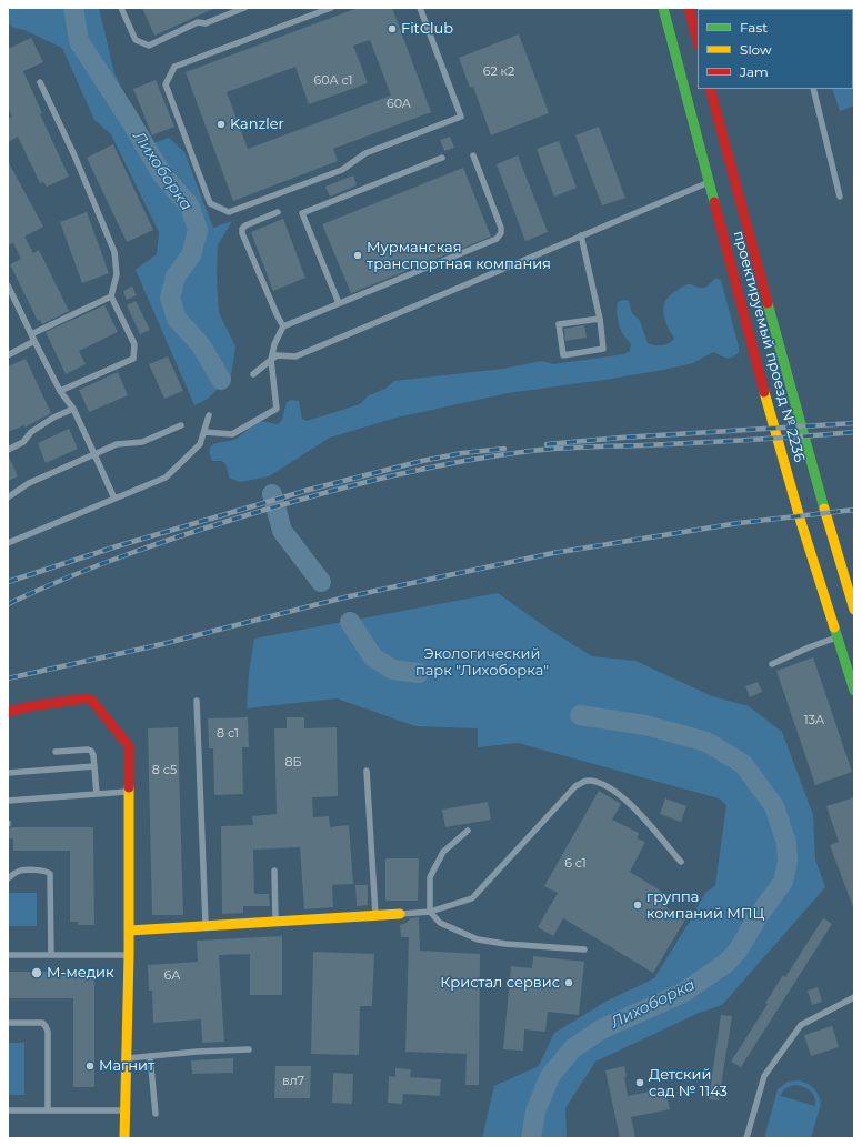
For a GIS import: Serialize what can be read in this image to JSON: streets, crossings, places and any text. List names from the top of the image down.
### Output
{
  "streets": {
    "main road": ["проектируемый проезд № 2236"]
  },
  "water": ["Лихоборка"],
  "parks": ["Экологический парк \"Лихоборка\""],
  "places": [
    "FitClub",
    "Kanzler",
    "Мурманская транспортная компания",
    "группа компаний МПЦ",
    "М-медик",
    "Кристал сервис",
    "Магнит",
    "Детский сад № 1143"
  ],
  "house_numbers": [
    "62 к2",
    "60А с1",
    "60А",
    "13А",
    "8 с1",
    "8Б",
    "8 с5",
    "6 с1",
    "6А",
    "вл7"
  ],
  "legend": ["Fast", "Slow", "Jam"]
}
